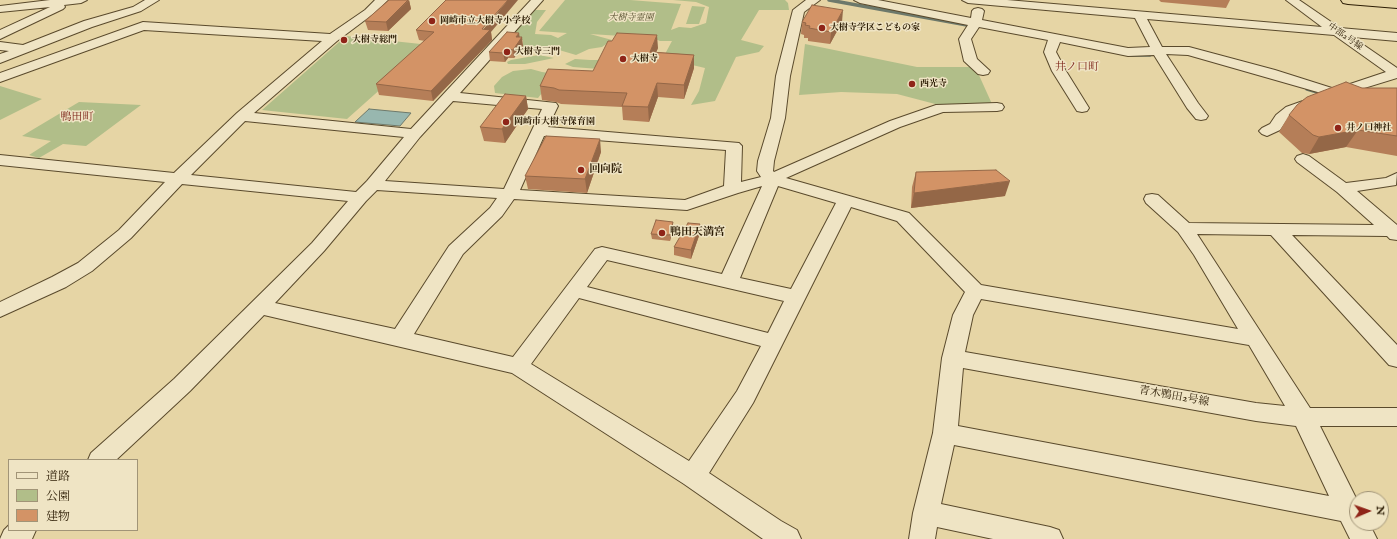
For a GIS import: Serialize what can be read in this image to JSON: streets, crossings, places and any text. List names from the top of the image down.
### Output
{
  "streets": {
    "street": ["中部2号線", "青木鴨田2号線"]
  },
  "districts": ["井ノ口町", "鴨田町"],
  "parks": ["大樹寺霊園"],
  "places": [
    "岡崎市立大樹寺小学校",
    "大樹寺学区こどもの家",
    "大樹寺総門",
    "大樹寺三門",
    "大樹寺",
    "西光寺",
    "岡崎市大樹寺保育園",
    "井ノ口神社",
    "回向院",
    "鴨田天満宮"
  ],
  "legend": ["道路", "公園", "建物"],
  "north": "right"
}
